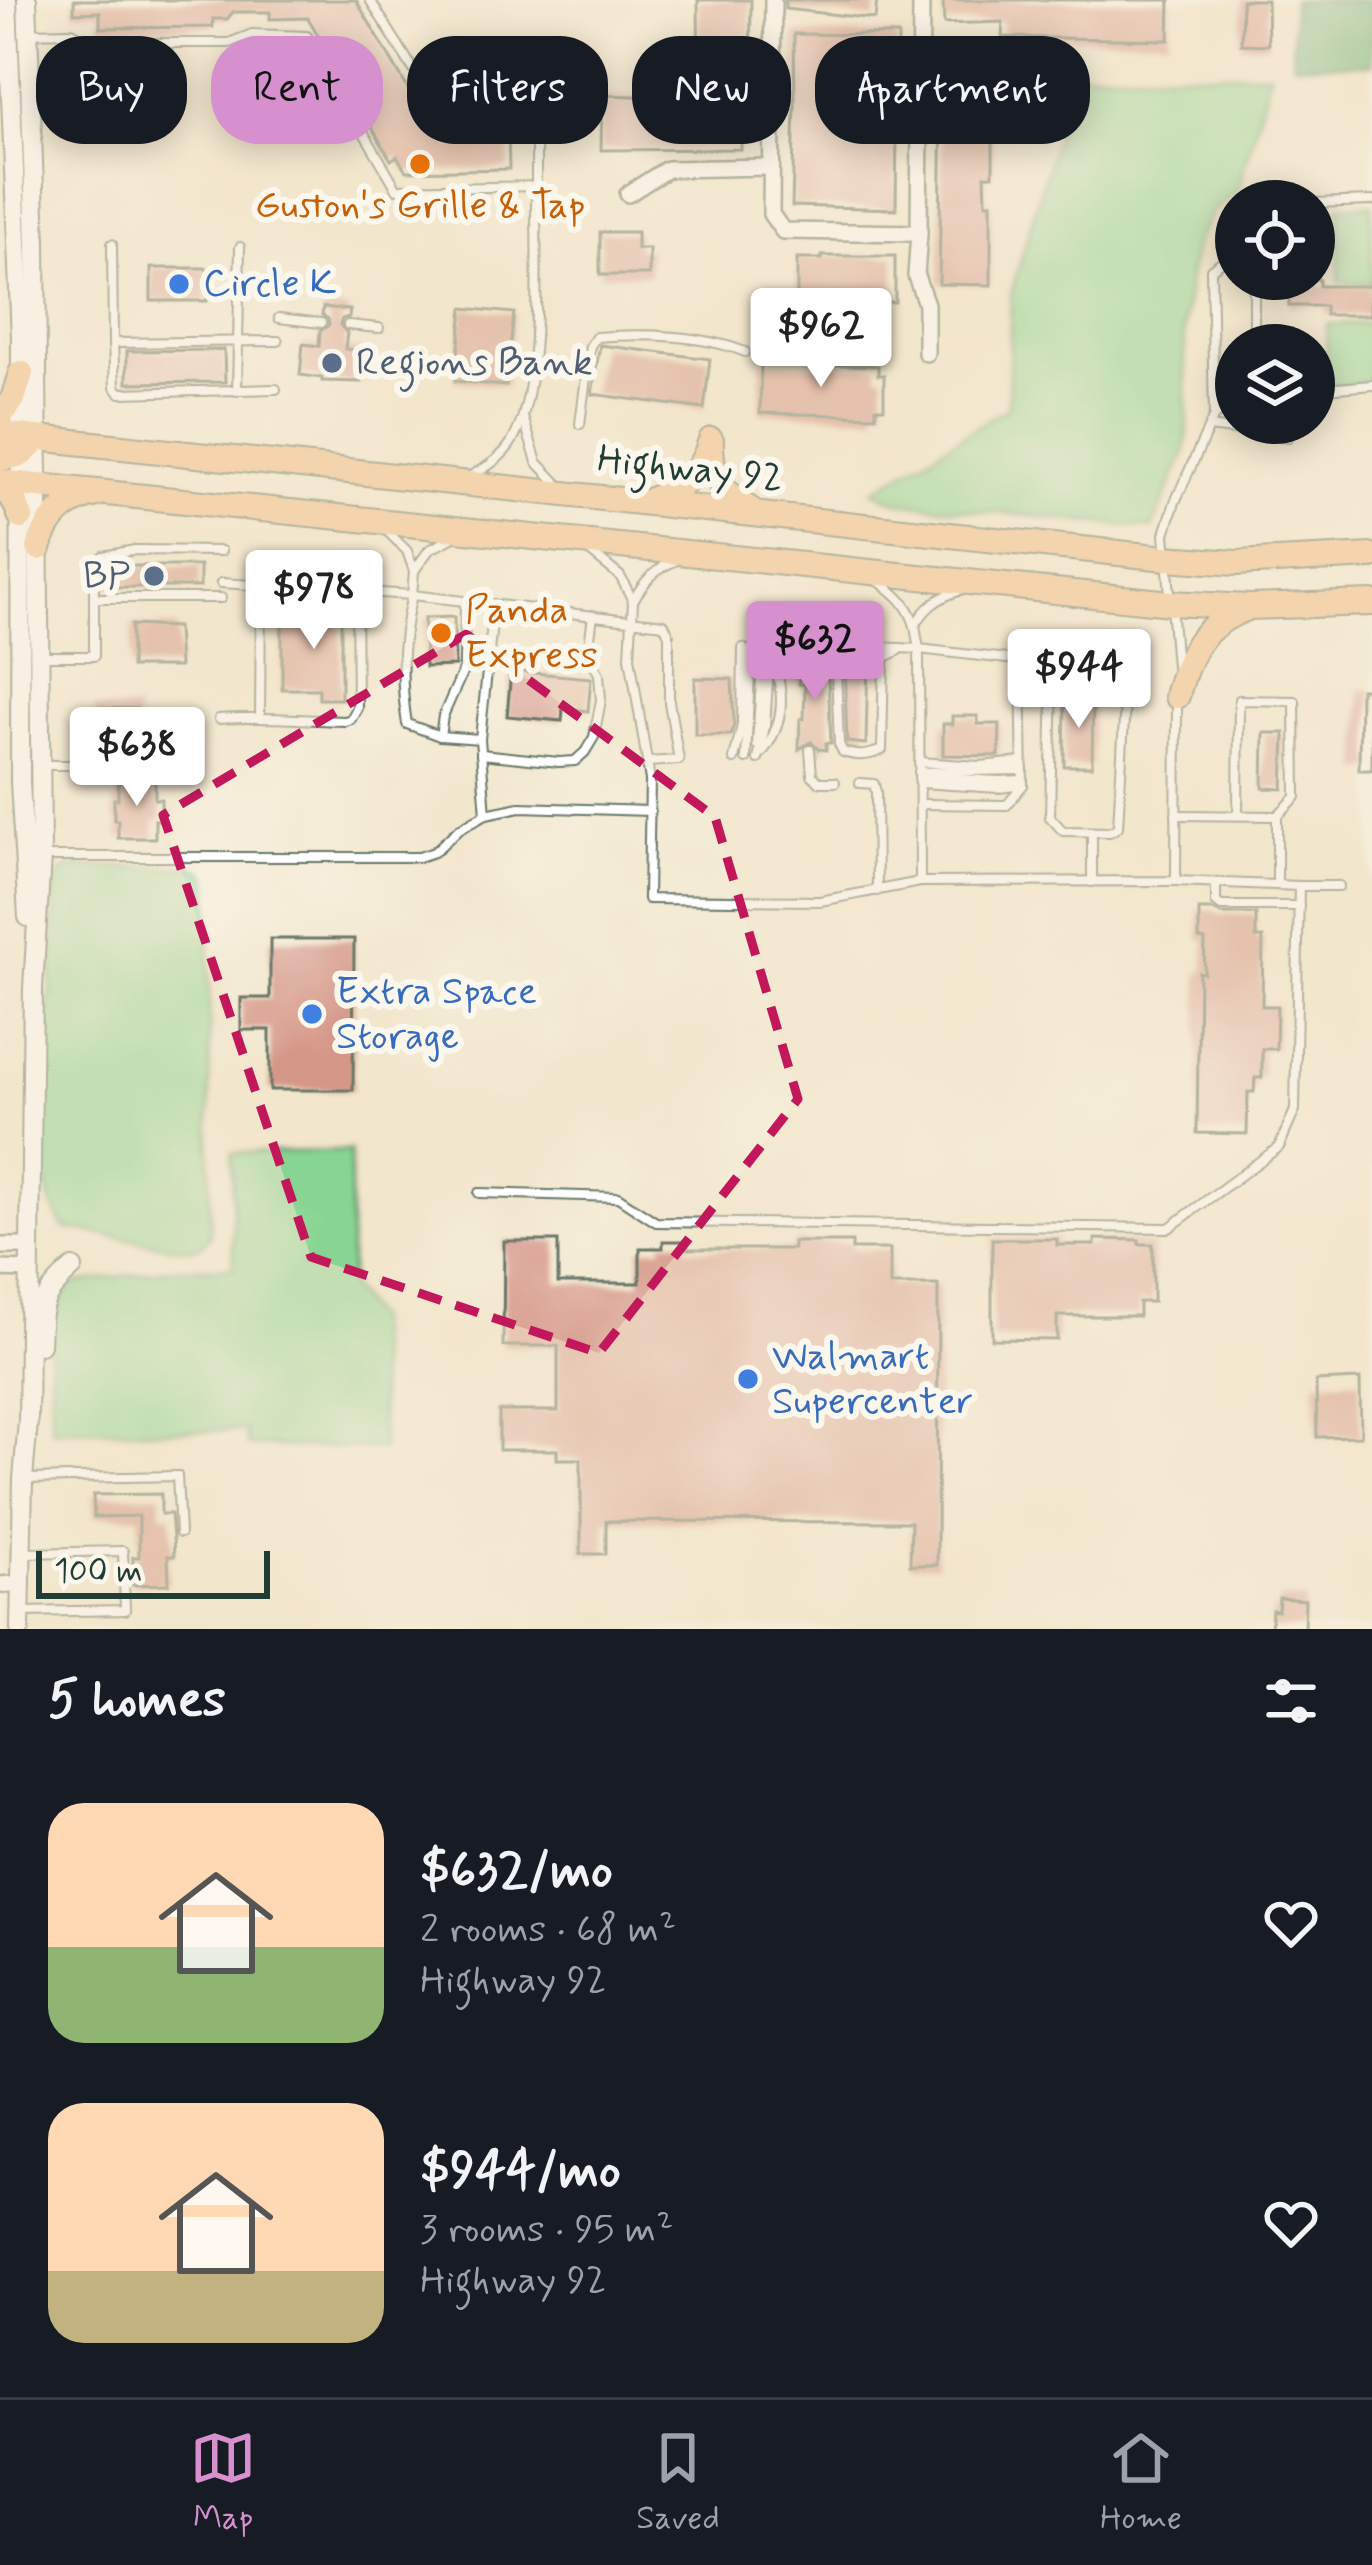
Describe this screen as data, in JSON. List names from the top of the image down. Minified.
{"streets":{"main road":["Highway 92"]},"places":["Guston's Grille & Tap","Circle K","Regions Bank","BP","Panda Express","Extra Space Storage","Walmart Supercenter"],"scale_bar":"100 m","page":{"chip":["Buy","Rent","Filters","New","Apartment"],"price":["$962","$978","$632","$944","$638"],"scale":"100 m","heading":"5 homes","list":[{"name":"$632/mo","note":"2 rooms · 68 m² · Highway 92"},{"name":"$944/mo","note":"3 rooms · 95 m² · Highway 92"}],"tabs":["Map","Saved","Home"]}}
